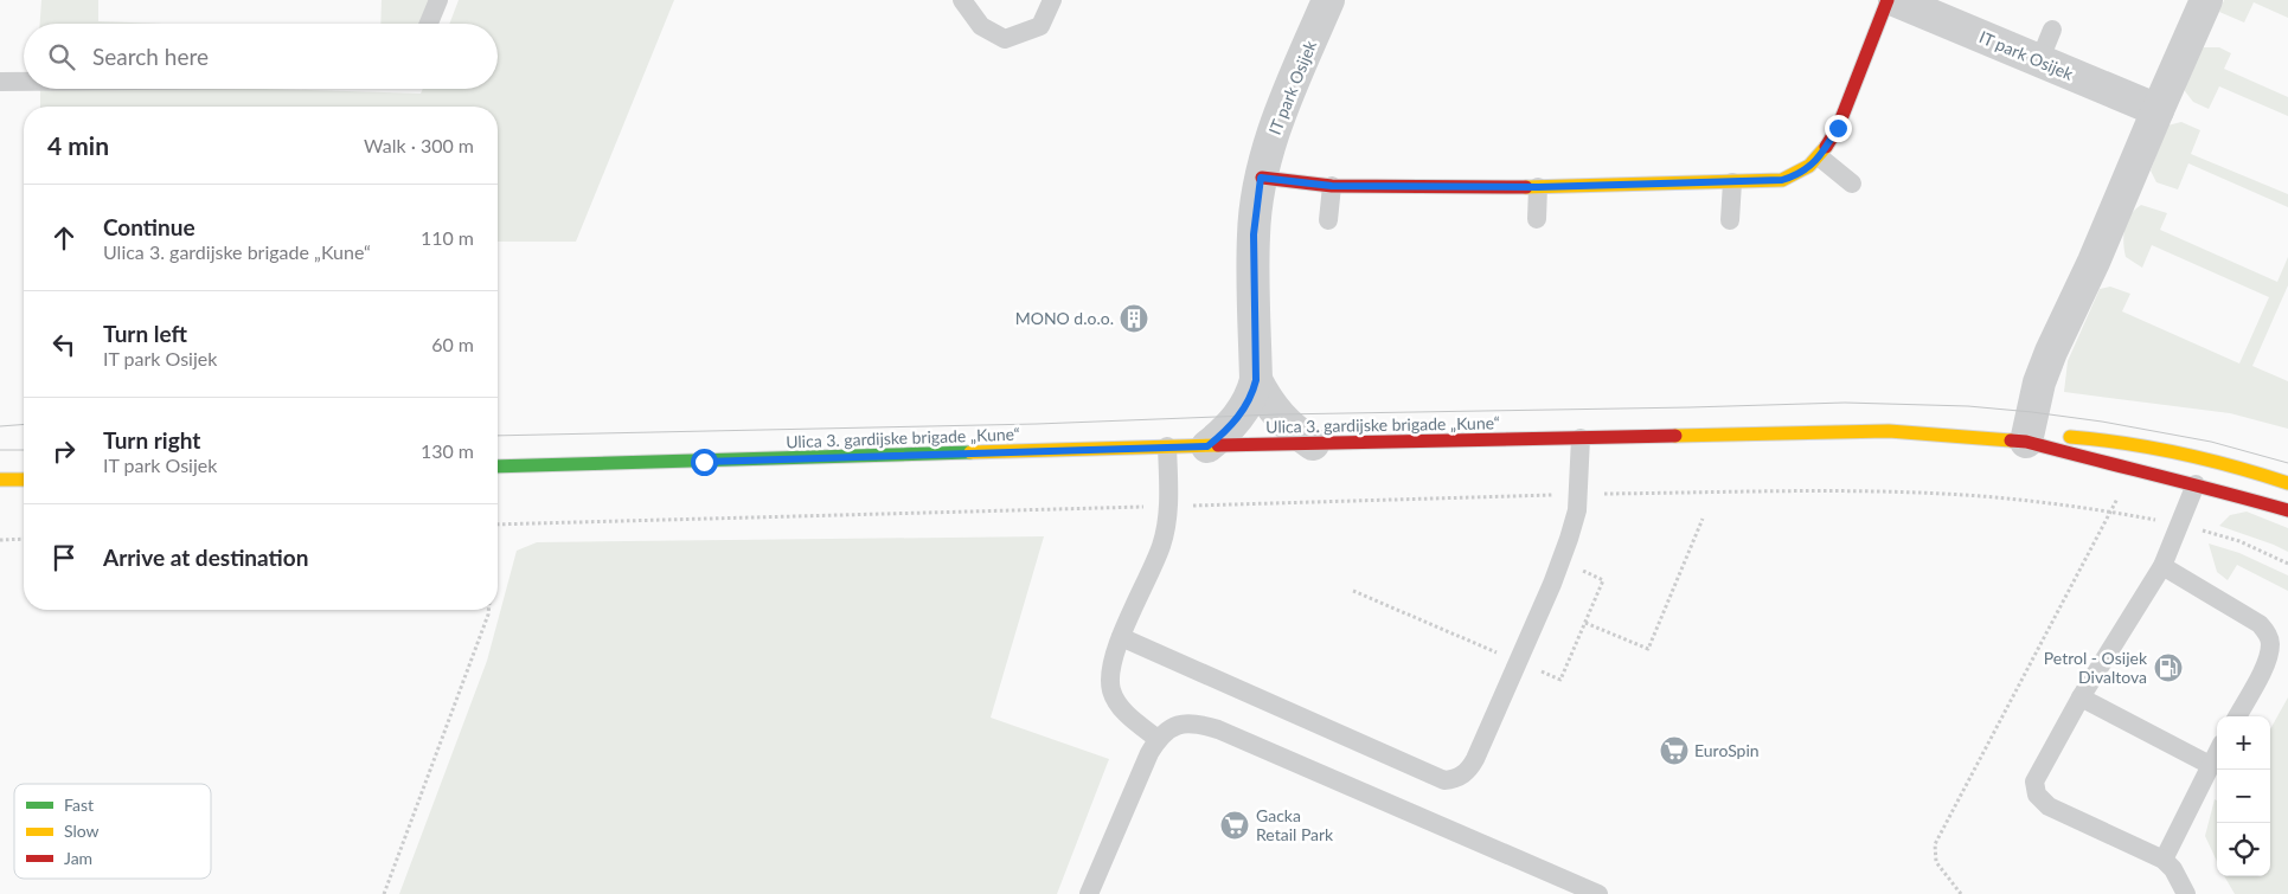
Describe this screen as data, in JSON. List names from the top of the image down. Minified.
{"streets":{"street":["IT park Osijek","Ulica 3. gardijske brigade „Kune“"]},"crossings":[["IT park Osijek","Ulica 3. gardijske brigade „Kune“"]],"places":{"building":["MONO d.o.o."],"fuel station":["Petrol - Osijek Divaltova"],"supermarket":["EuroSpin","Gacka Retail Park"]},"legend":["Fast","Slow","Jam"],"page":{"search":"Search here","heading":["4 min","Walk · 300 m"],"list":[["Continue","Ulica 3. gardijske brigade „Kune“","110 m"],["Turn left","IT park Osijek","60 m"],["Turn right","IT park Osijek","130 m"],"Arrive at destination"],"map_buttons":["+","−"]}}
